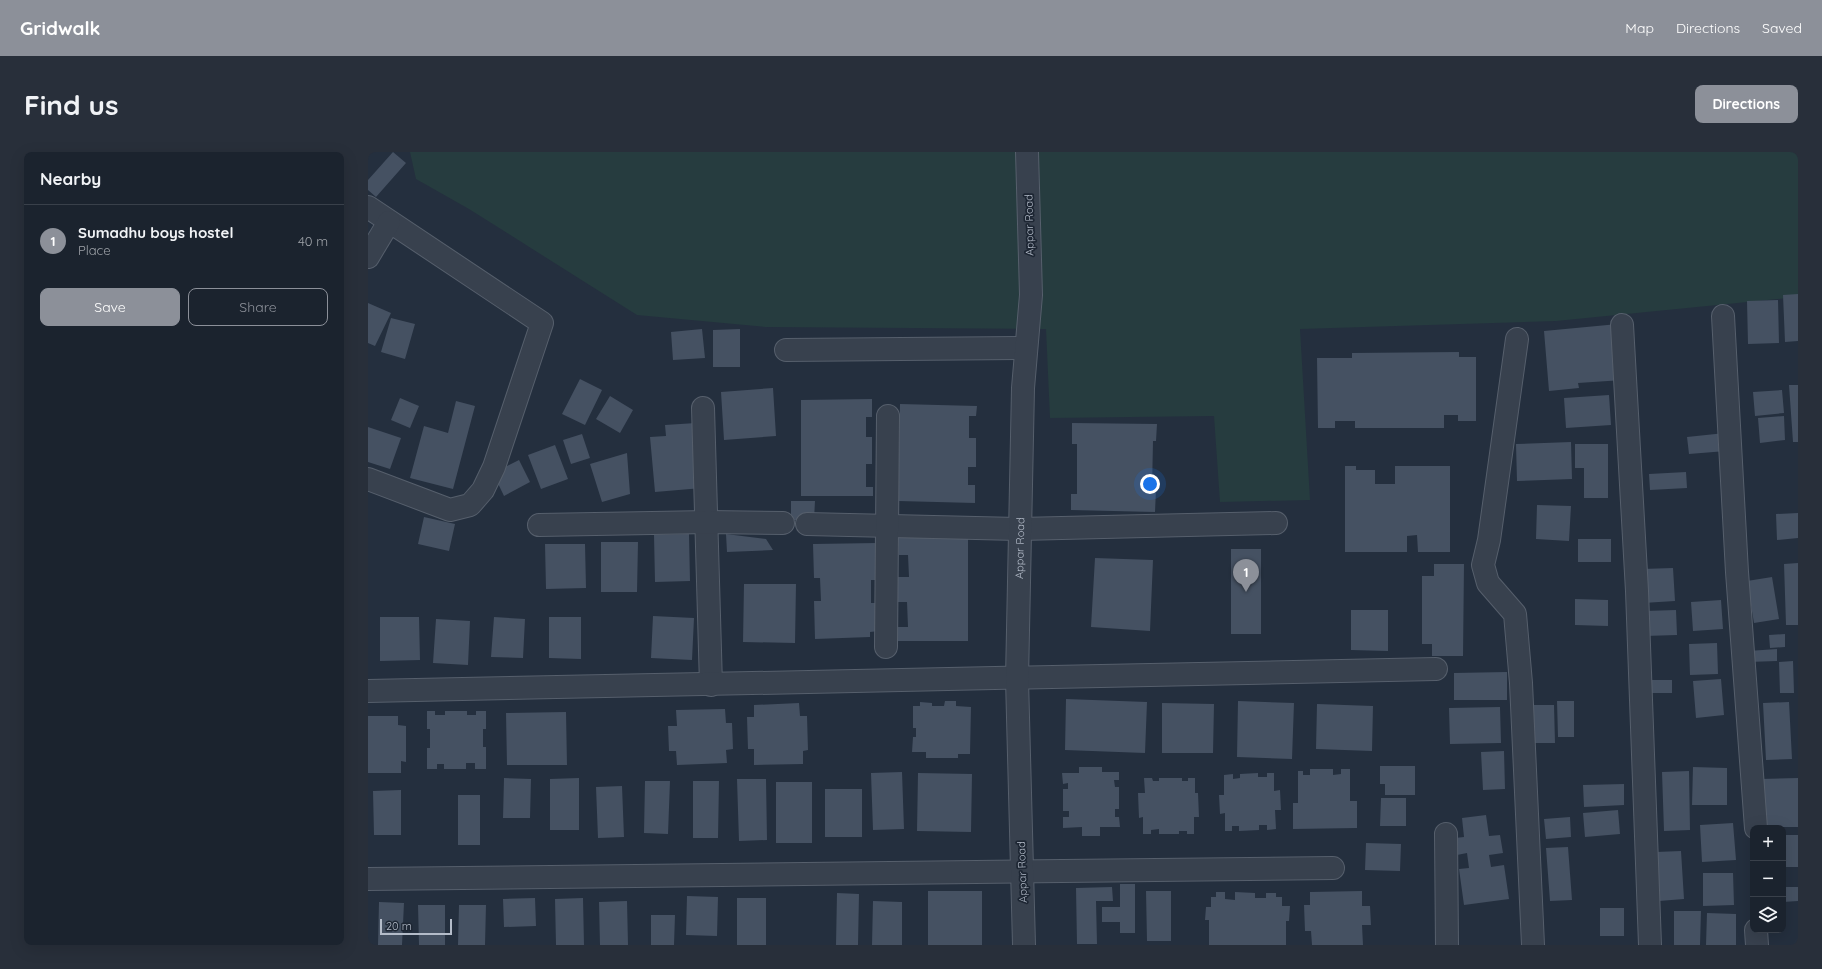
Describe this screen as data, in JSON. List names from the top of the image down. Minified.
{"streets":{"street":["Appar Road"]},"scale_bar":"20 m","page":{"header":"Gridwalk","nav":["Map","Directions","Saved"],"buttons":["Directions",["Save","Share"]],"title":"Find us","heading":"Nearby","list":[{"mark":"1","name":"Sumadhu boys hostel","note":"Place","value":"40 m"}],"pins":"1","map_buttons":["+","−"],"scale":"20 m"}}
